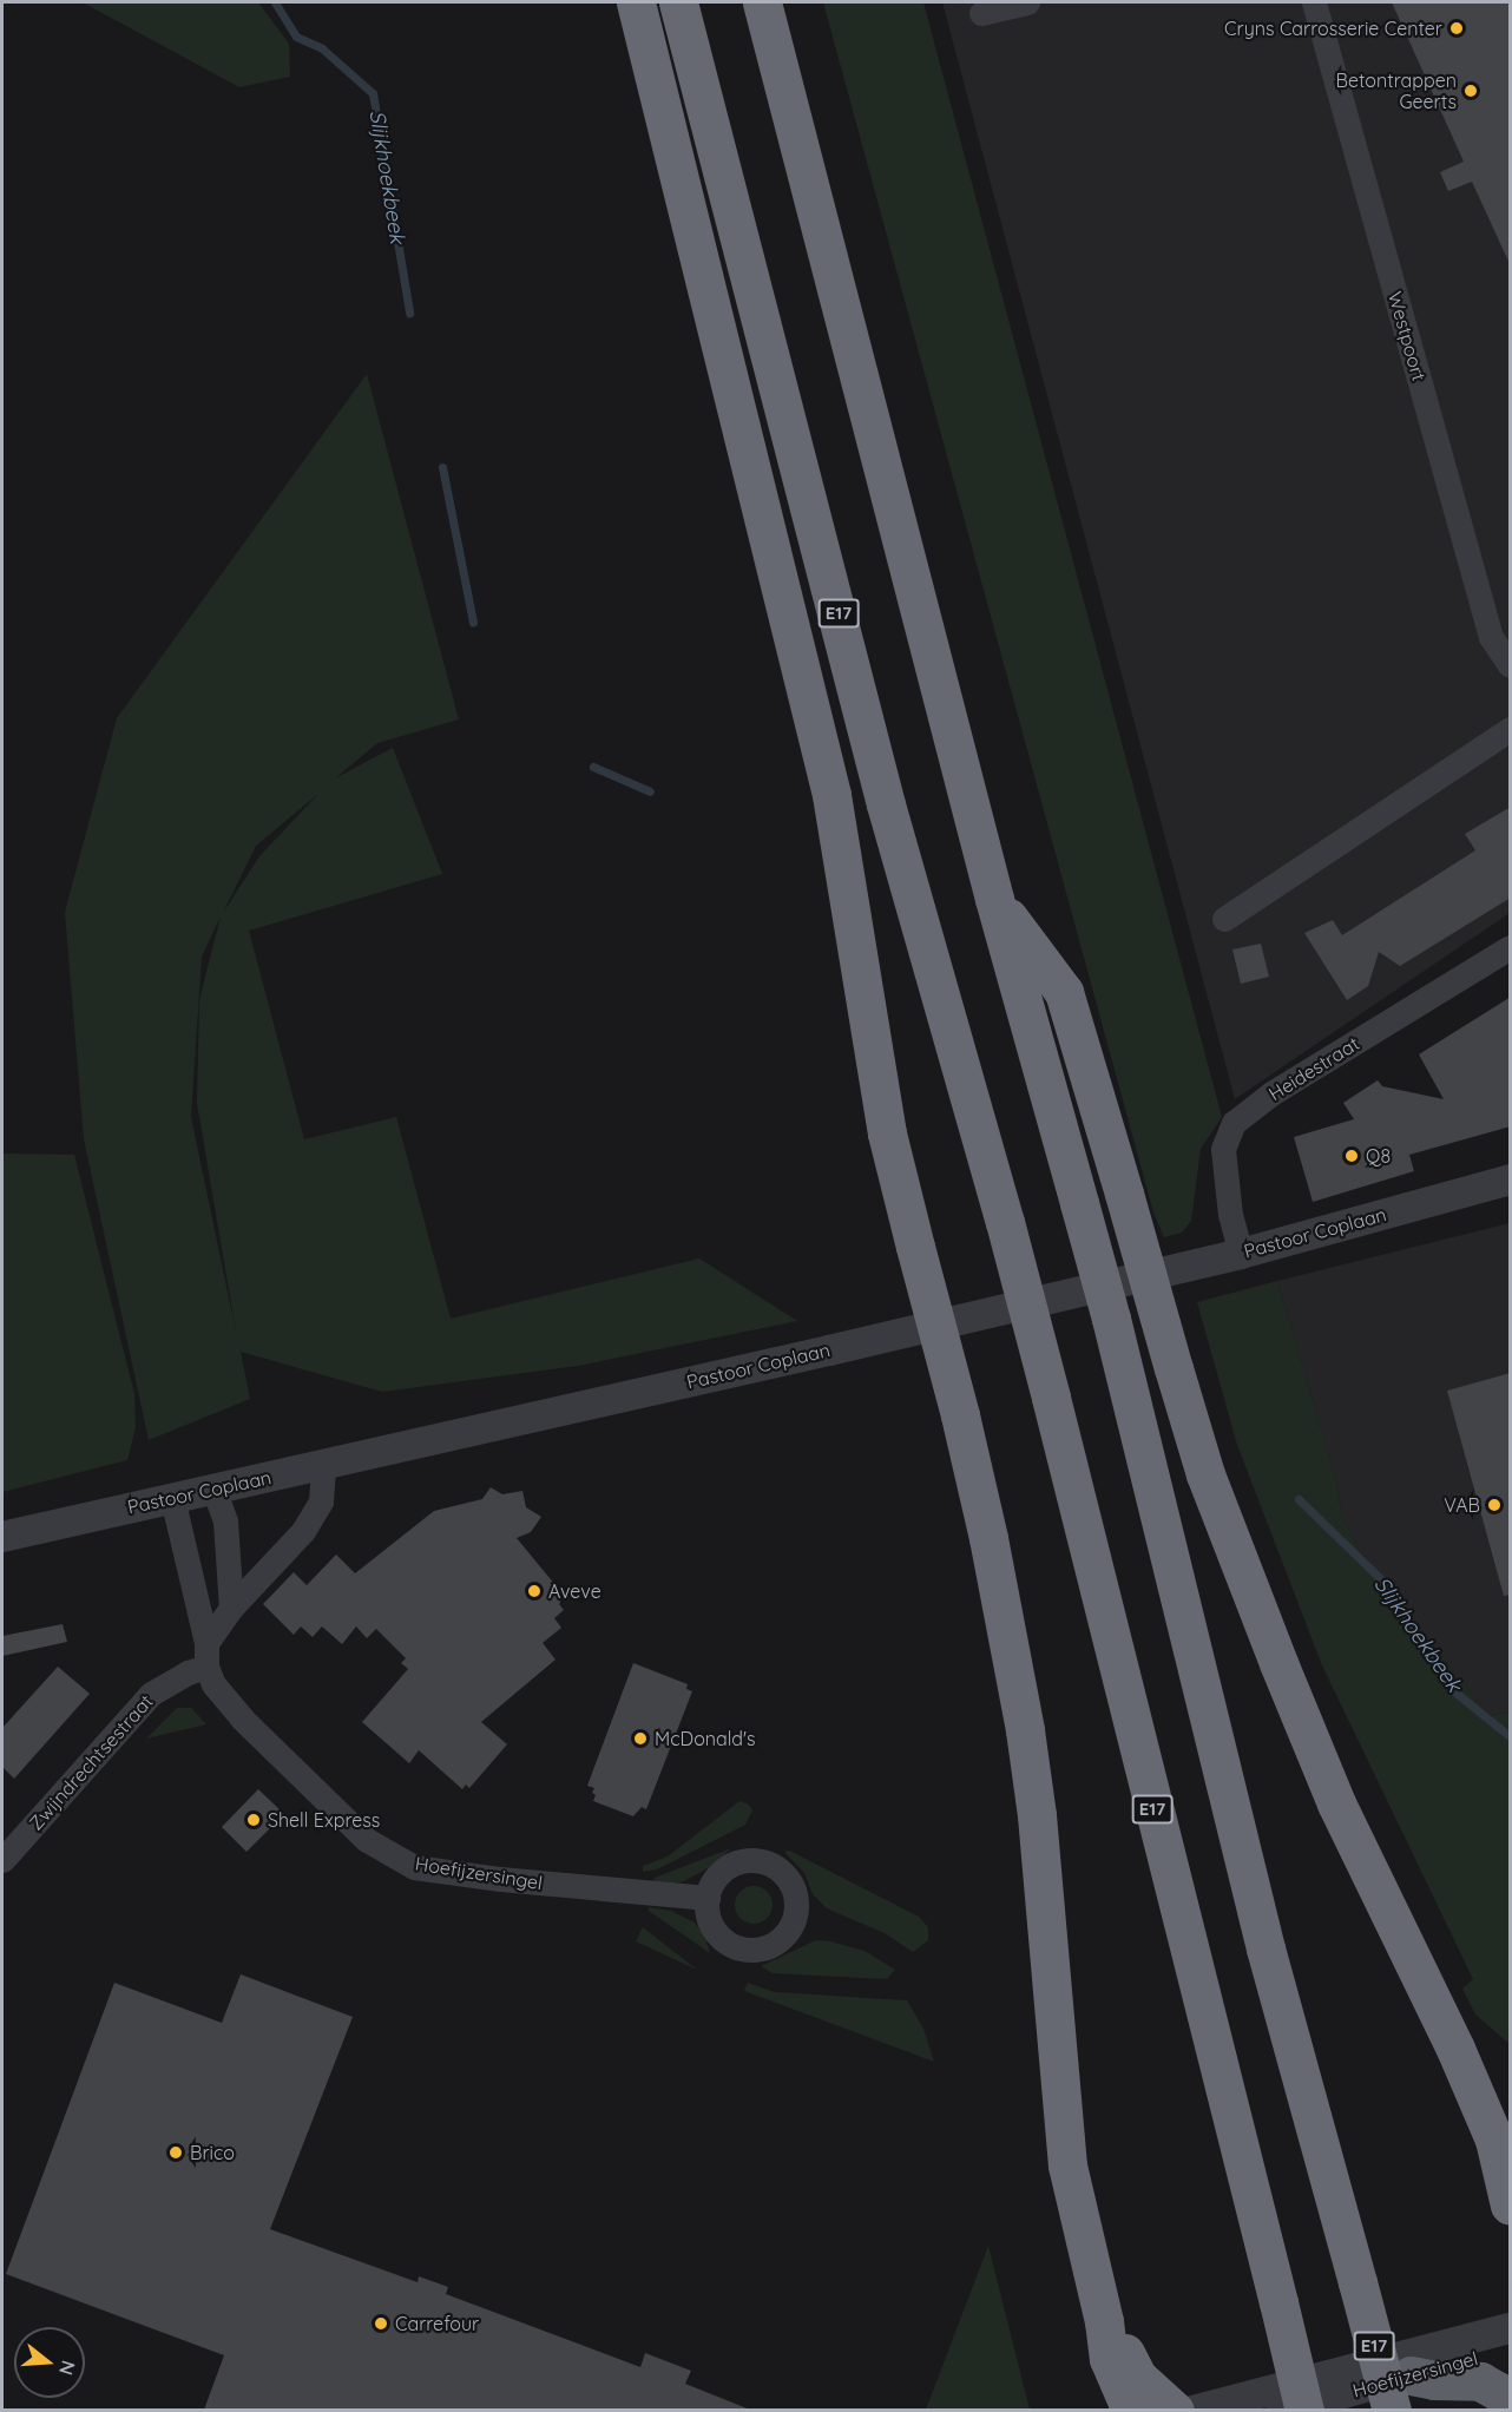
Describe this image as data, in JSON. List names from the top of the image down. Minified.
{"streets":{"highway":["E17"],"street":["Westpoort","Heidestraat","Pastoor Coplaan","Zwijndrechtsestraat","Hoefijzersingel"]},"crossings":[["Heidestraat","Pastoor Coplaan"],["Zwijndrechtsestraat","Hoefijzersingel"]],"water":["Slijkhoekbeek"],"places":["Cryns Carrosserie Center","Betontrappen Geerts","Q8","VAB","Aveve","McDonald's","Shell Express","Brico","Carrefour"],"north":"right"}
